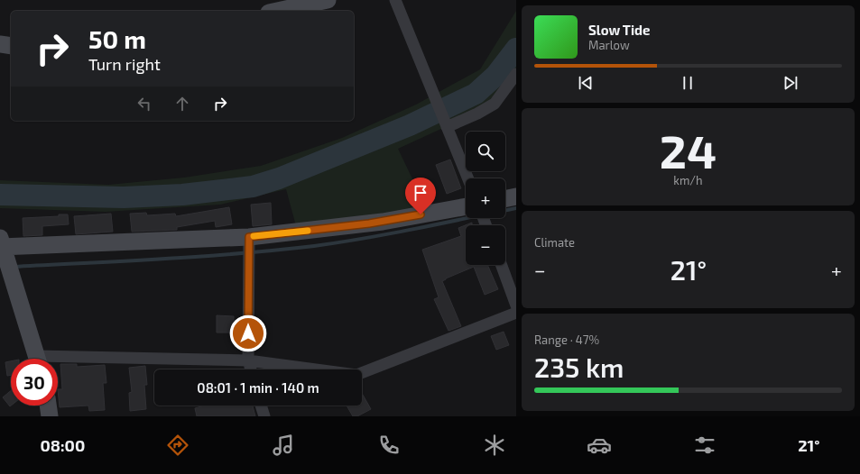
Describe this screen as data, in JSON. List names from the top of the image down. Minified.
{"page":{"turn":["50 m","Turn right"],"song":["Slow Tide","Marlow"],"tile":[["24","km/h"],"Climate",["Range · 47%","235 km"]],"map_buttons":["+","−"],"heat":["−","21°","+"],"limit":"30","trip":"08:01 · 1 min · 140 m","tabs":["08:00","21°"]}}
